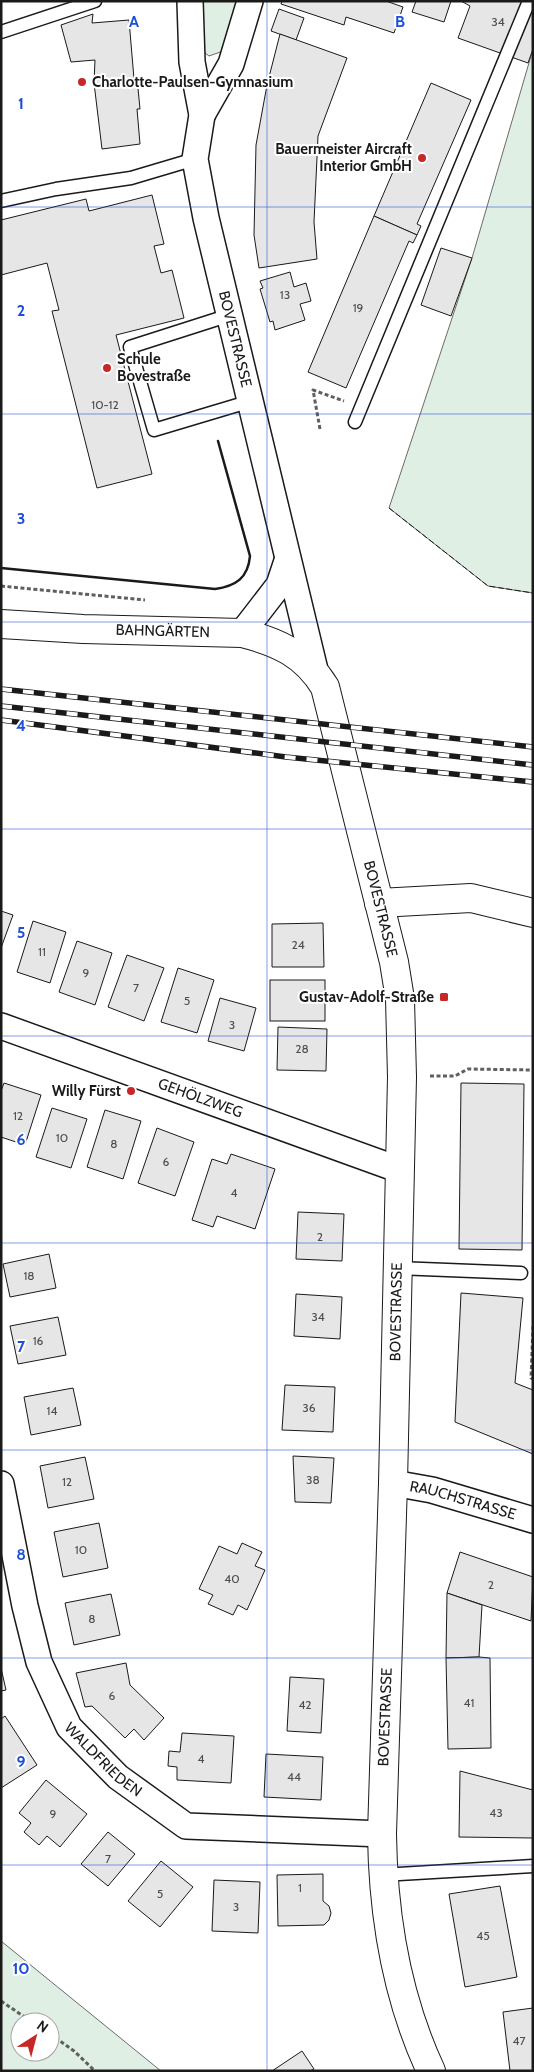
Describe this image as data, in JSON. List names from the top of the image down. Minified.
{"streets":{"main road":["BOVESTRASSE","BAHNGÄRTEN"],"street":["GEHÖLZWEG","RAUCHSTRASSE","WALDFRIEDEN"]},"crossings":[["BOVESTRASSE","BAHNGÄRTEN"],["BOVESTRASSE","GEHÖLZWEG"],["BOVESTRASSE","RAUCHSTRASSE"],["BOVESTRASSE","WALDFRIEDEN"]],"places":{"other":["Charlotte-Paulsen-Gymnasium","Bauermeister Aircraft Interior GmbH","Schule Bovestraße","Willy Fürst"],"transit":["Gustav-Adolf-Straße"]},"house_numbers":["34","13","19","10-12","24","11","9","7","5","3","28","12","10","8","6","4","2","18","34","16","36","14","38","12","10","40","2","8","6","41","42","4","44","43","9","7","1","5","3","45","47"],"north":"top right","grid":{"columns":["A","B"],"rows":["1","2","3","4","5","6","7","8","9","10"]}}
